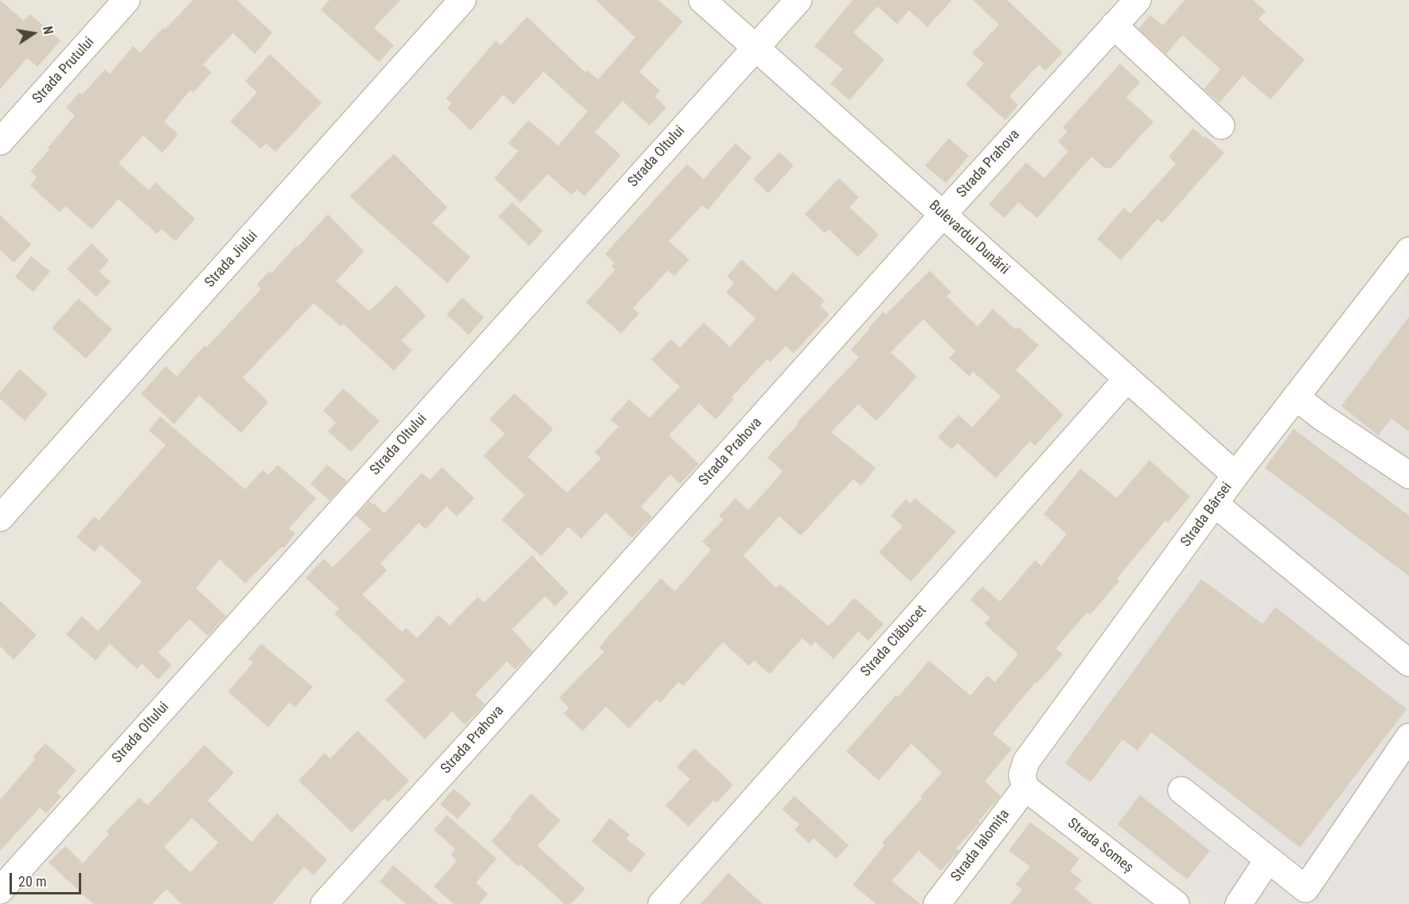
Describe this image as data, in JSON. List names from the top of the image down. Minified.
{"streets":{"street":["Strada Prutului","Strada Oltului","Strada Prahova","Bulevardul Dunării","Strada Jiului","Strada Bârsei","Strada Clăbucet","Strada Ialomița","Strada Someș"]},"crossings":[["Strada Oltului","Bulevardul Dunării"],["Strada Prahova","Bulevardul Dunării"],["Bulevardul Dunării","Strada Bârsei"],["Bulevardul Dunării","Strada Clăbucet"],["Strada Bârsei","Strada Ialomița"],["Strada Bârsei","Strada Someș"],["Strada Ialomița","Strada Someș"]],"scale_bar":"20 m","north":"right"}
